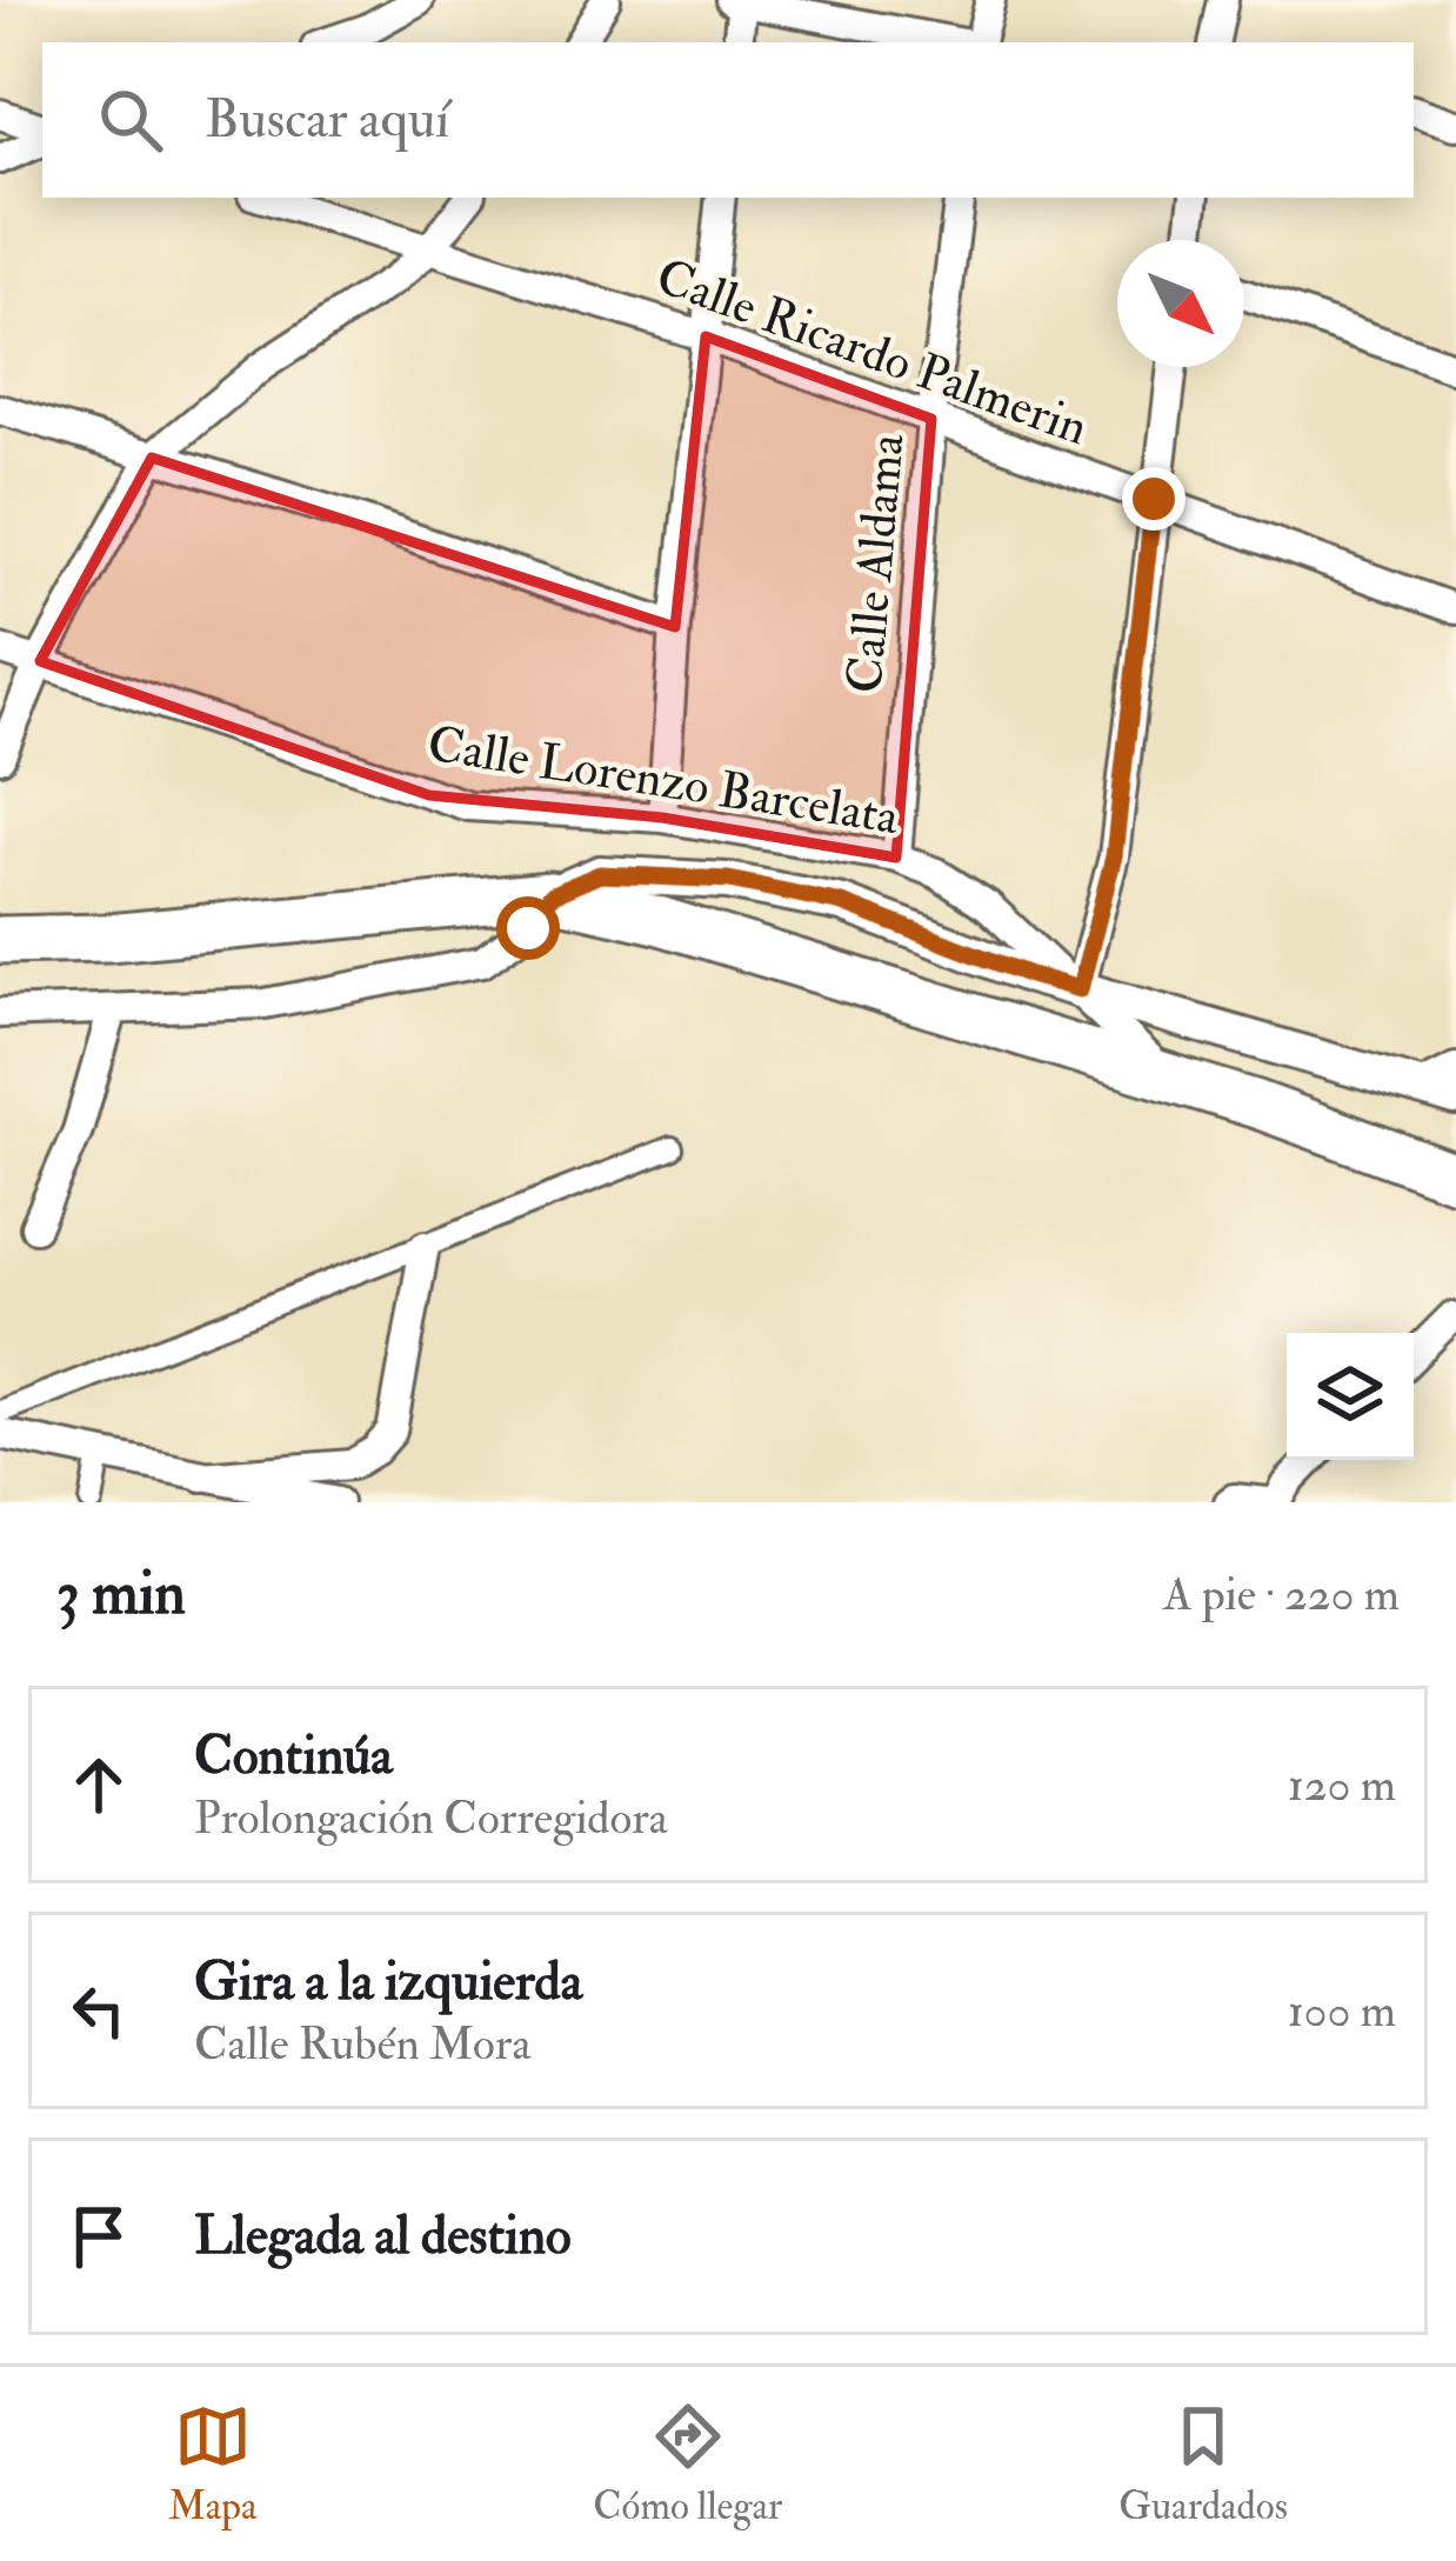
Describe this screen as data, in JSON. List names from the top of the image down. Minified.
{"streets":{"street":["Calle Ricardo Palmerin","Calle Aldama","Calle Lorenzo Barcelata"]},"crossings":[["Calle Ricardo Palmerin","Calle Aldama"],["Calle Aldama","Calle Lorenzo Barcelata"]],"north":"bottom right","page":{"search":"Buscar aquí","heading":["3 min","A pie · 220 m"],"list":[["Continúa","Prolongación Corregidora","120 m"],["Gira a la izquierda","Calle Rubén Mora","100 m"],"Llegada al destino"],"nav":["Mapa","Cómo llegar","Guardados"]}}
